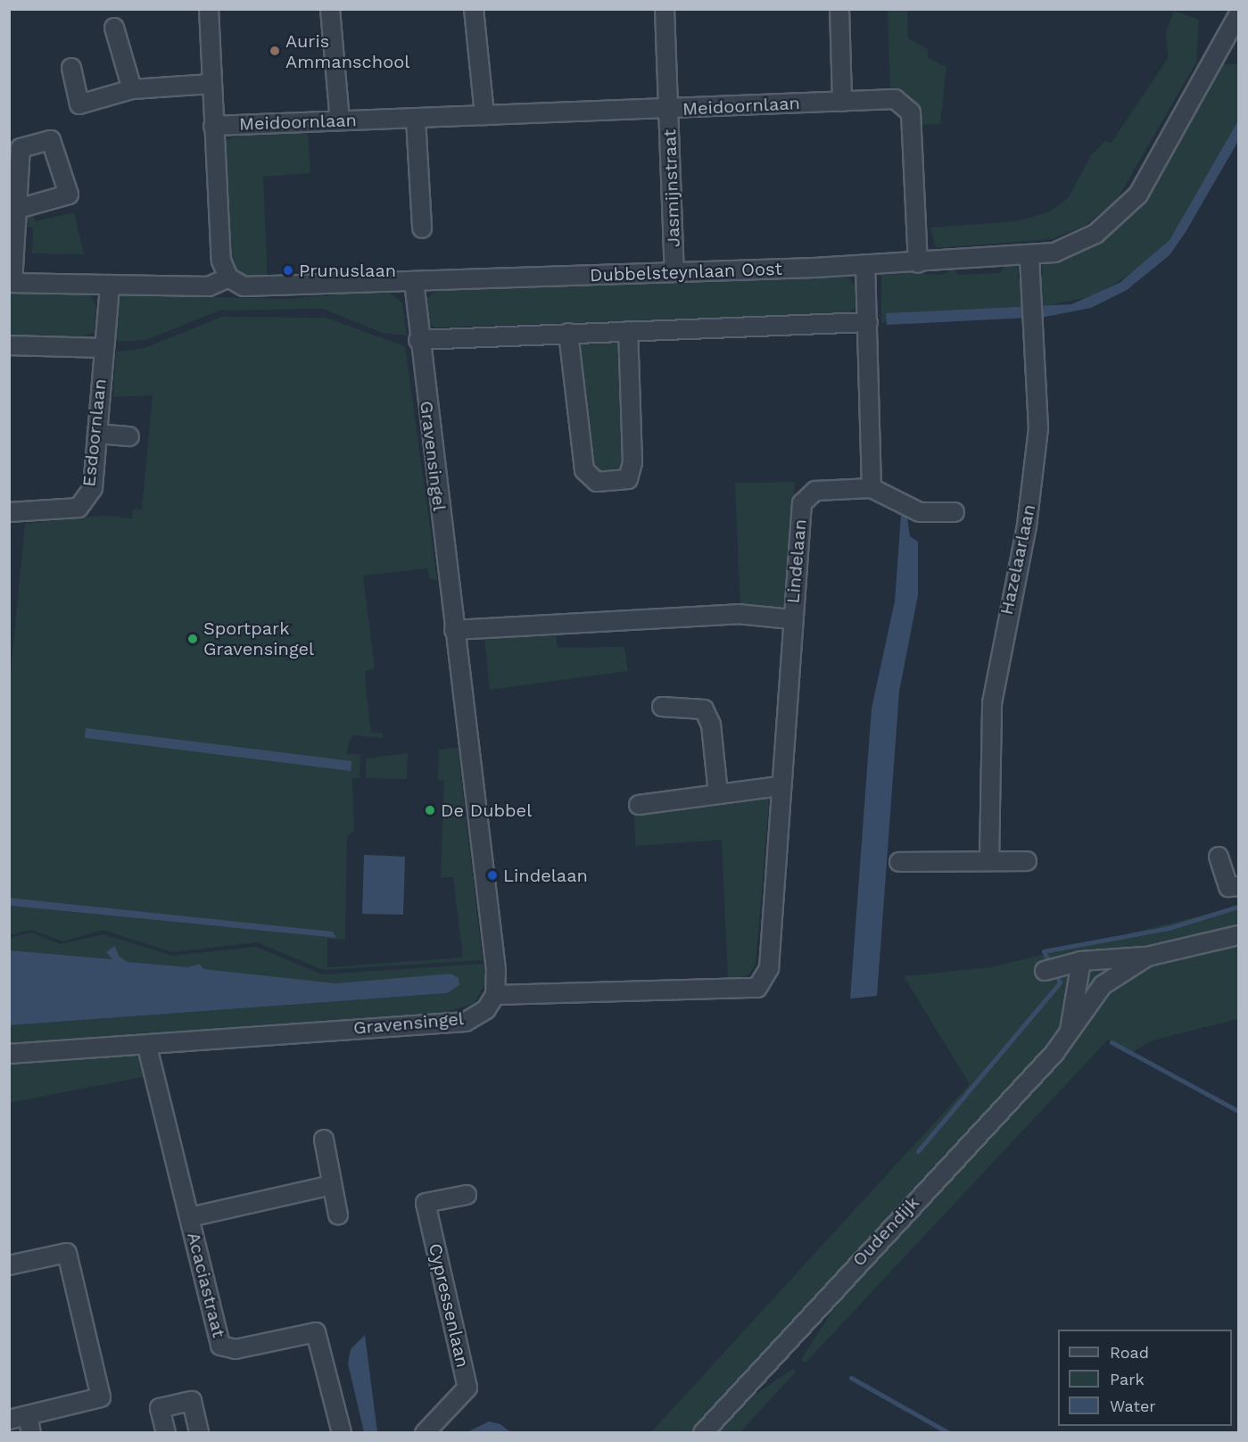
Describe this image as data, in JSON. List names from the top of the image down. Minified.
{"streets":{"street":["Meidoornlaan","Jasmijnstraat","Dubbelsteynlaan Oost","Esdoornlaan","Gravensingel","Hazelaarlaan","Lindelaan","Oudendijk","Acaciastraat","Cypressenlaan"]},"crossings":[["Meidoornlaan","Jasmijnstraat"],["Meidoornlaan","Dubbelsteynlaan Oost"],["Jasmijnstraat","Dubbelsteynlaan Oost"],["Dubbelsteynlaan Oost","Gravensingel"],["Dubbelsteynlaan Oost","Hazelaarlaan"],["Gravensingel","Lindelaan"],["Gravensingel","Acaciastraat"]],"places":["Auris Ammanschool","Prunuslaan","Sportpark Gravensingel","De Dubbel","Lindelaan"],"legend":["Road","Park","Water"]}
